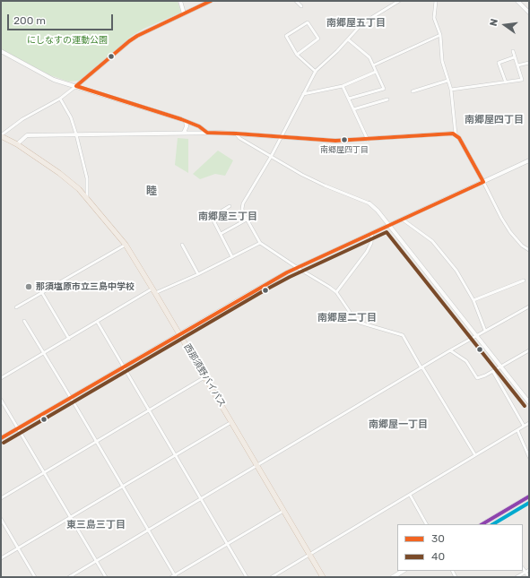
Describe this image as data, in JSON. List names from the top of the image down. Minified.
{"streets":{"highway":["西那須野バイパス"]},"districts":["南郷屋五丁目","南郷屋四丁目","睦","南郷屋三丁目","南郷屋二丁目","南郷屋一丁目","東三島三丁目"],"parks":["にしなすの運動公園"],"places":["南郷屋四丁目","那須塩原市立三島中学校"],"lines":["transit line 30","transit line 40"],"legend":["30","40"],"scale_bar":"200 m","north":"left"}
